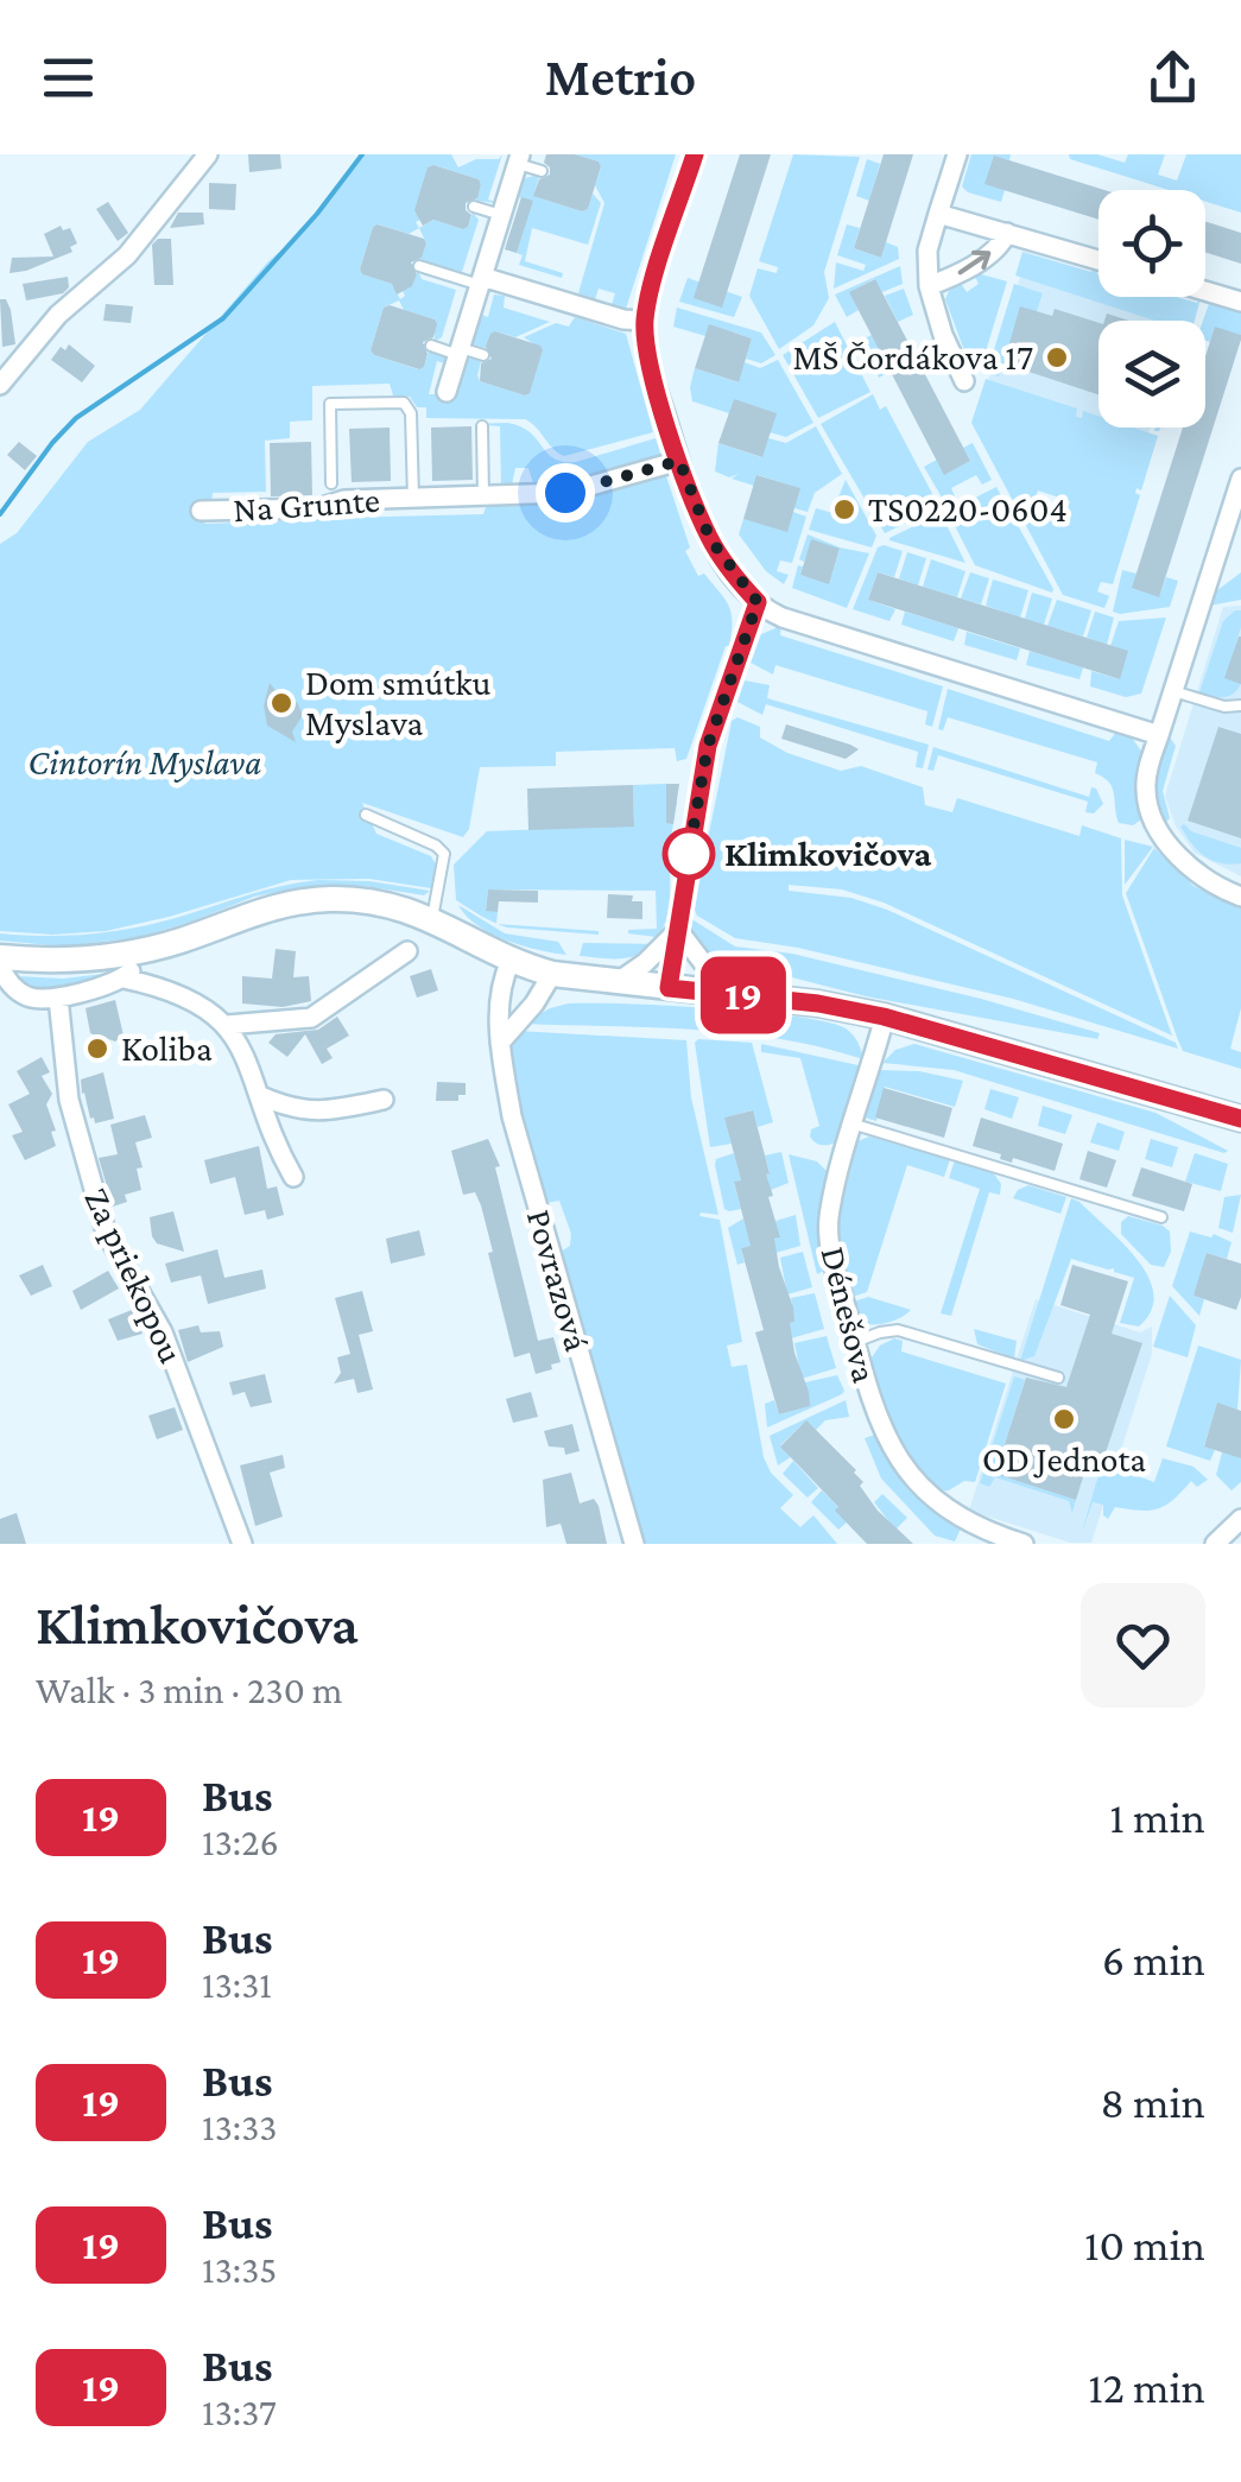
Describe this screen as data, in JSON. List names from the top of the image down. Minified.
{"streets":{"street":["Na Grunte","Za priekopou","Povrazová","Dénešova"]},"parks":["Cintorín Myslava"],"places":["MŠ Čordákova 17","TS0220-0604","Dom smútku Myslava","Klimkovičova","Koliba","OD Jednota"],"lines":["bus line 19"],"page":{"header":"Metrio","on_map":"19","heading":["Klimkovičova","Walk · 3 min · 230 m"],"list":[{"mark":"19","name":"Bus","note":"13:26","value":"1 min"},{"mark":"19","name":"Bus","note":"13:31","value":"6 min"},{"mark":"19","name":"Bus","note":"13:33","value":"8 min"},{"mark":"19","name":"Bus","note":"13:35","value":"10 min"},{"mark":"19","name":"Bus","note":"13:37","value":"12 min"}]}}
